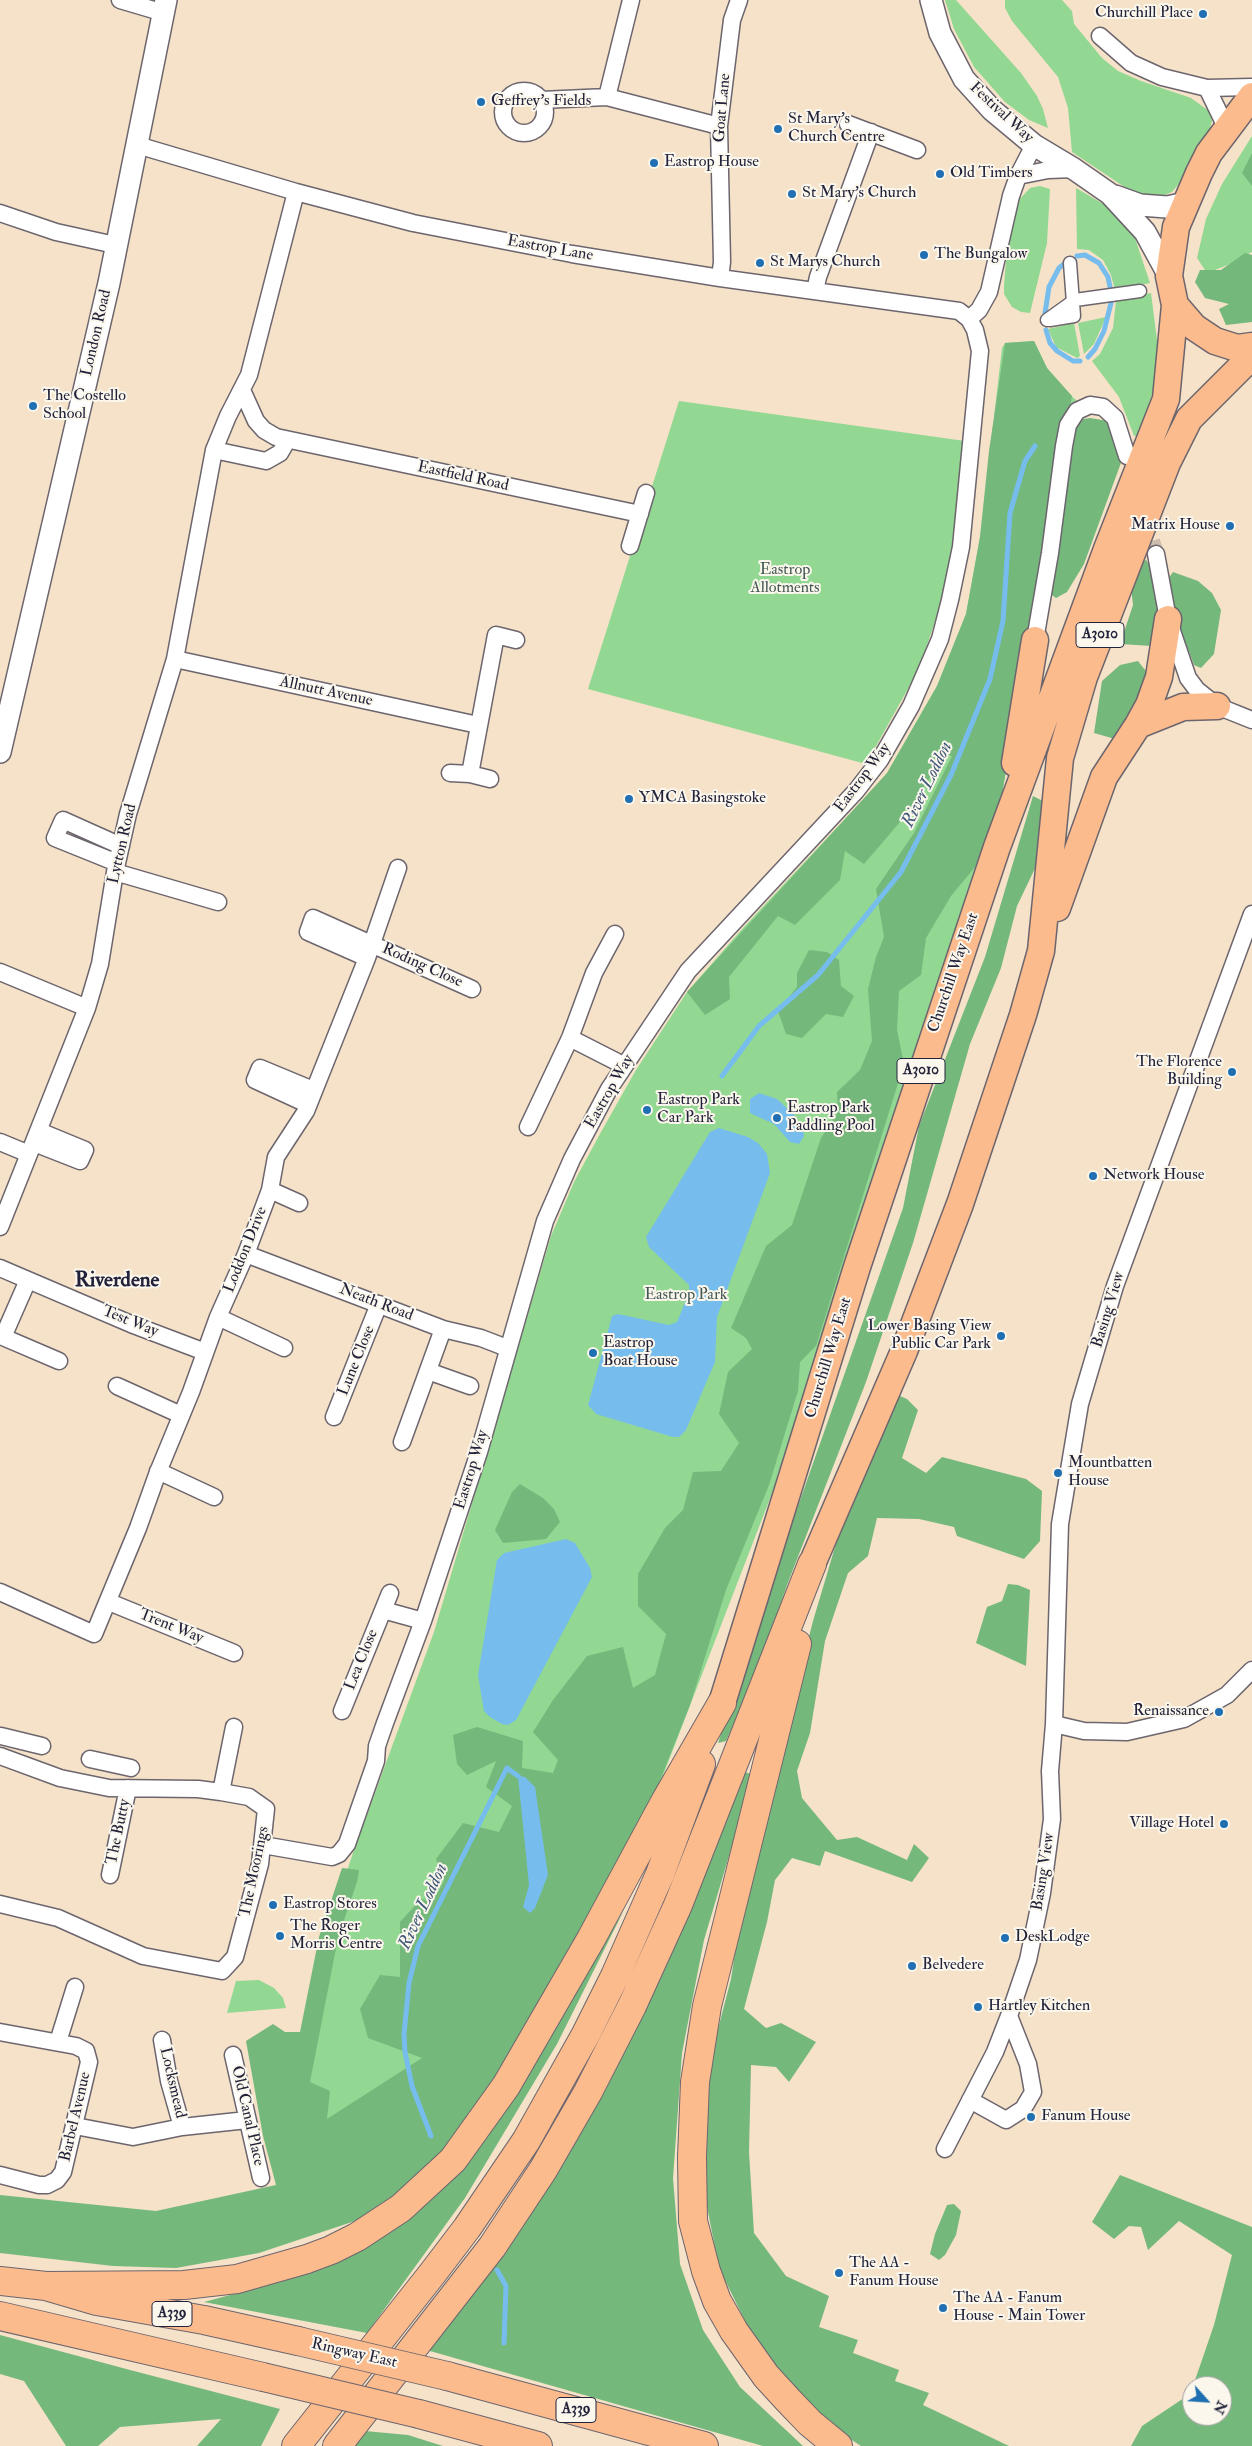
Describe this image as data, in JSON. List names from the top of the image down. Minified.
{"streets":{"highway":["A339","Ringway East"],"main road":["A3010","Churchill Way East"],"street":["Goat Lane","Festival Way","Eastrop Lane","London Road","Eastfield Road","Allnutt Avenue","Eastrop Way","Lytton Road","Roding Close","Loddon Drive","Neath Road","Basing View","Test Way","Lune Close","Trent Way","Lea Close","The Butty","The Moorings","Locksmead","Old Canal Place","Barbel Avenue"]},"crossings":[["Goat Lane","Eastrop Lane"],["Festival Way","Churchill Way East"],["Eastrop Lane","London Road"],["Eastrop Lane","Eastrop Way"],["Allnutt Avenue","Lytton Road"],["Eastrop Way","Neath Road"],["Eastrop Way","Lea Close"],["Eastrop Way","The Moorings"],["Roding Close","Loddon Drive"],["Loddon Drive","Neath Road"],["Loddon Drive","Test Way"],["Loddon Drive","Trent Way"],["Neath Road","Lune Close"],["The Butty","The Moorings"]],"districts":["Riverdene"],"water":["River Loddon"],"parks":["Eastrop Allotments","Eastrop Park"],"places":["Churchill Place","Geffrey's Fields","St Mary's Church Centre","Eastrop House","Old Timbers","St Mary's Church","The Bungalow","St Marys Church","The Costello School","Matrix House","YMCA Basingstoke","The Florence Building","Eastrop Park Car Park","Eastrop Park Paddling Pool","Network House","Lower Basing View Public Car Park","Eastrop Boat House","Mountbatten House","Renaissance","Village Hotel","Eastrop Stores","The Roger Morris Centre","DeskLodge","Belvedere","Hartley Kitchen","Fanum House","The AA - Fanum House","The AA - Fanum House - Main Tower"],"north":"bottom right"}
